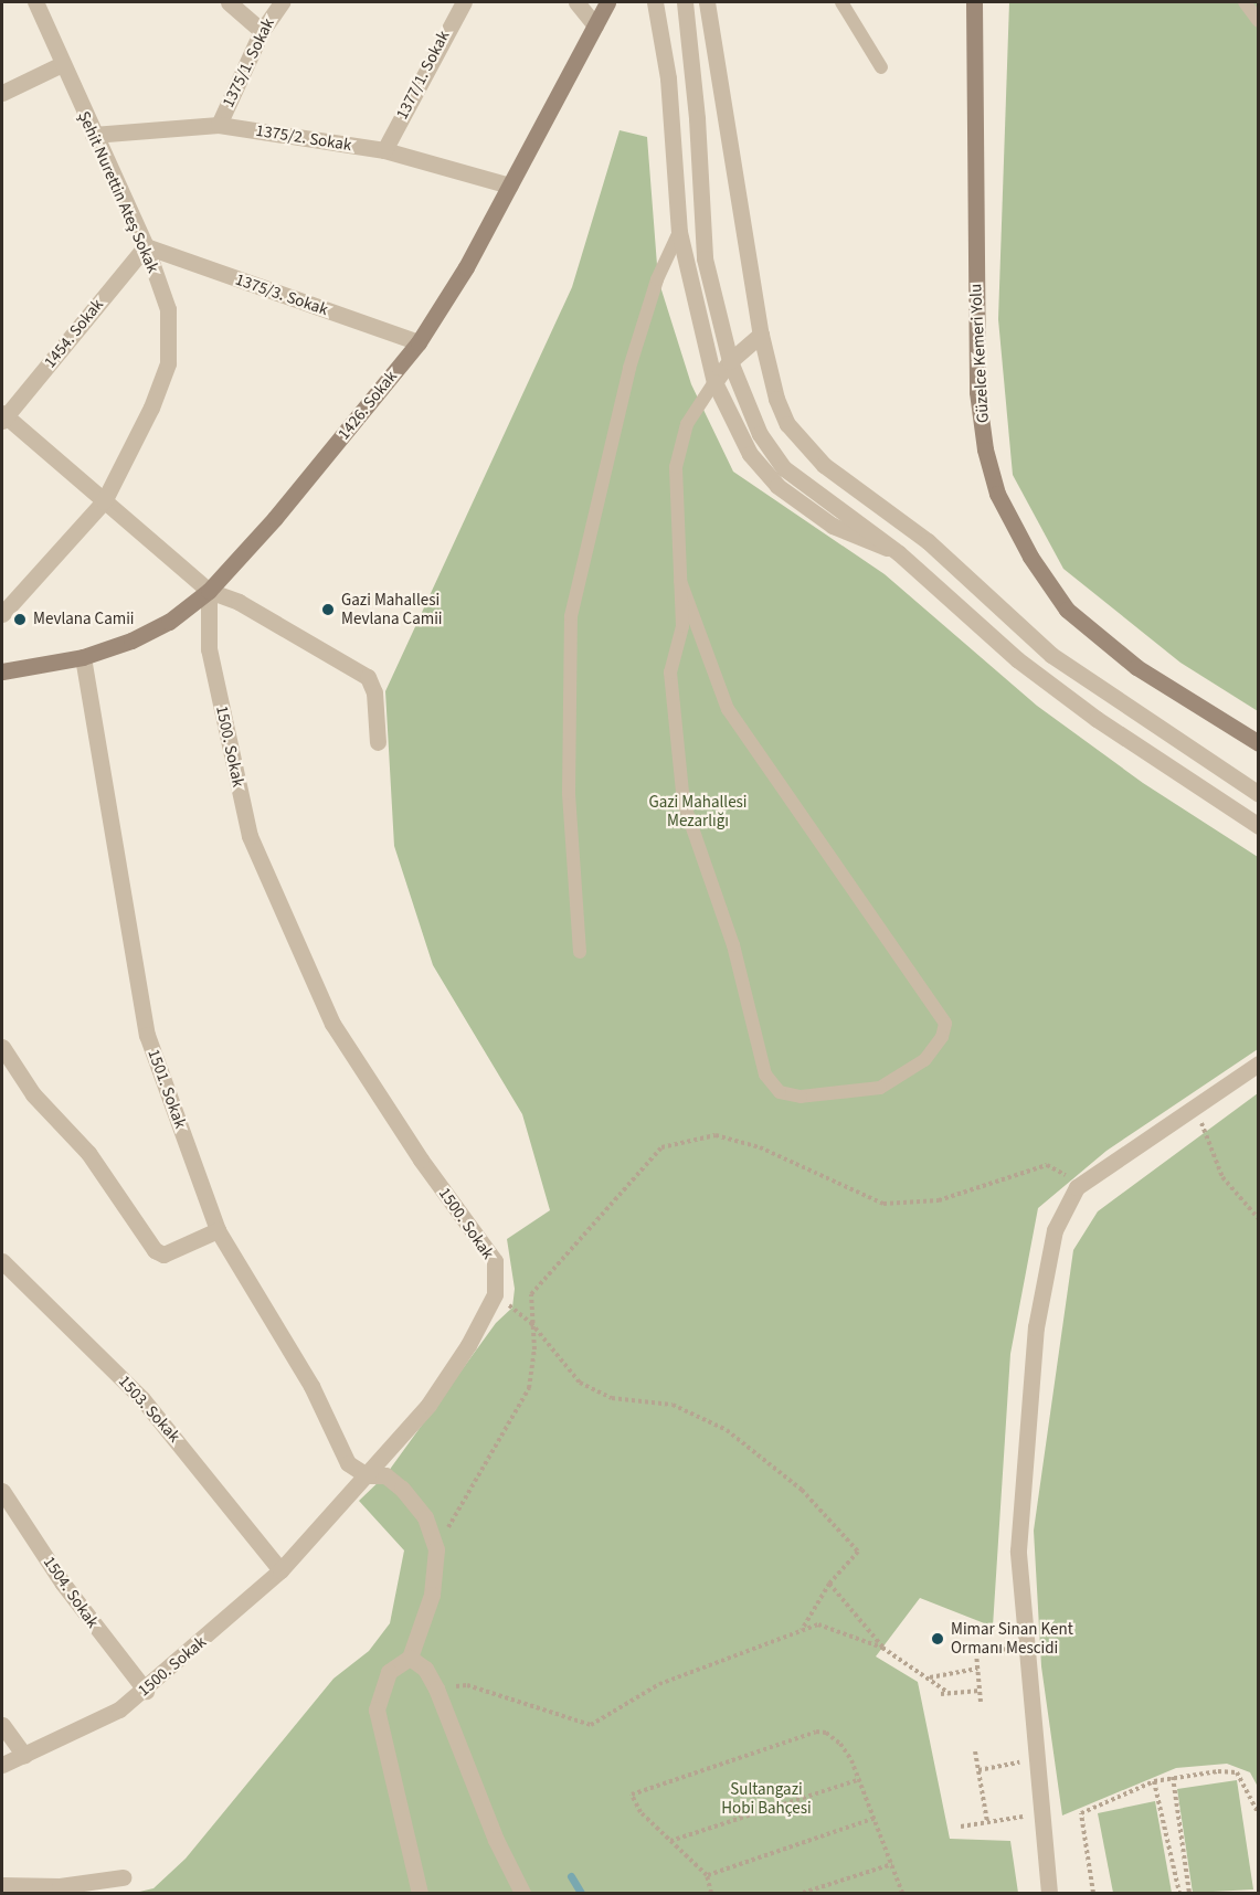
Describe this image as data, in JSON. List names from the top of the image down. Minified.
{"streets":{"main road":["Güzelce Kemeri Yolu","1426. Sokak"],"street":["1375/1. Sokak","1377/1. Sokak","1375/2. Sokak","Şehit Nurettin Ateş Sokak","1375/3. Sokak","1454. Sokak","1500. Sokak","1501. Sokak","1503. Sokak","1504. Sokak"]},"crossings":[["1375/1. Sokak","1375/2. Sokak"],["1377/1. Sokak","1375/2. Sokak"],["1375/2. Sokak","Şehit Nurettin Ateş Sokak"],["1375/2. Sokak","1426. Sokak"],["Şehit Nurettin Ateş Sokak","1375/3. Sokak"],["Şehit Nurettin Ateş Sokak","1454. Sokak"],["1375/3. Sokak","1454. Sokak"],["1375/3. Sokak","1426. Sokak"],["1426. Sokak","1500. Sokak"],["1426. Sokak","1501. Sokak"],["1500. Sokak","1501. Sokak"],["1500. Sokak","1503. Sokak"],["1500. Sokak","1504. Sokak"]],"parks":["Gazi Mahallesi Mezarlığı","Sultangazi Hobi Bahçesi"],"places":["Gazi Mahallesi Mevlana Camii","Mevlana Camii","Mimar Sinan Kent Ormanı Mescidi"]}
